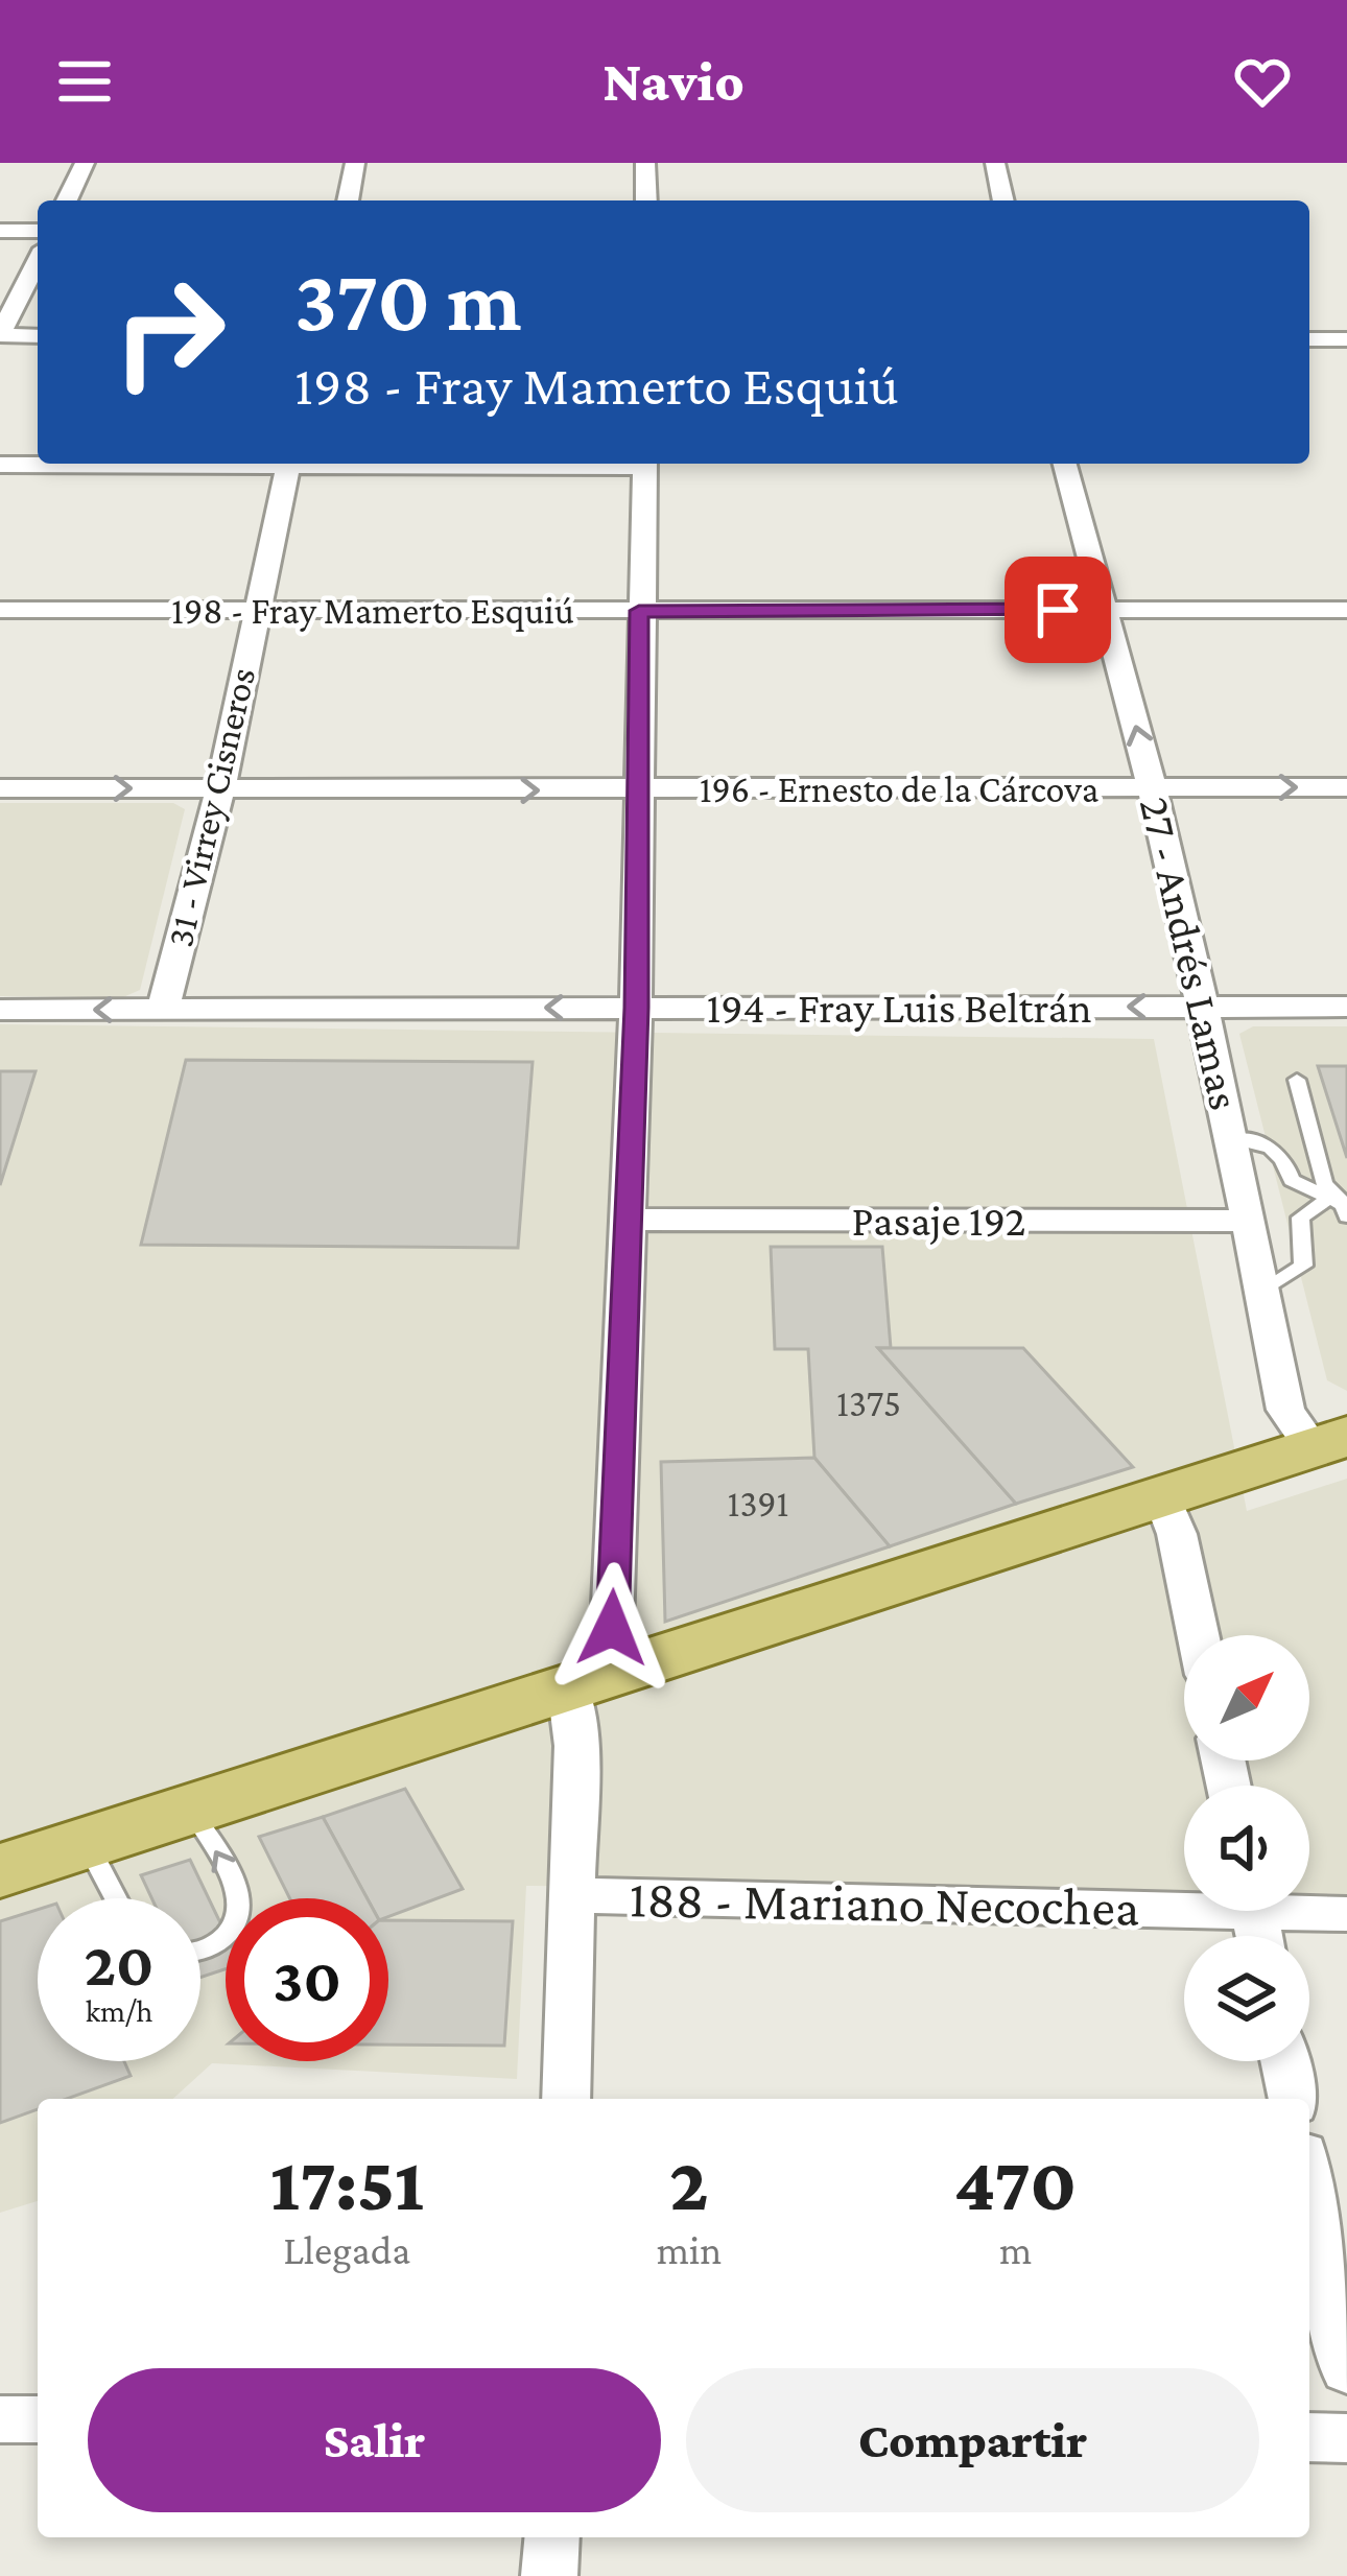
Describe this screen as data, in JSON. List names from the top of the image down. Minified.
{"streets":{"street":["198 - Fray Mamerto Esquiú","196 - Ernesto de la Cárcova","31 - Virrey Cisneros","27 - Andrés Lamas","194 - Fray Luis Beltrán","Pasaje 192","188 - Mariano Necochea"]},"crossings":[["198 - Fray Mamerto Esquiú","31 - Virrey Cisneros"],["198 - Fray Mamerto Esquiú","27 - Andrés Lamas"],["196 - Ernesto de la Cárcova","31 - Virrey Cisneros"],["196 - Ernesto de la Cárcova","27 - Andrés Lamas"],["31 - Virrey Cisneros","194 - Fray Luis Beltrán"],["27 - Andrés Lamas","194 - Fray Luis Beltrán"],["27 - Andrés Lamas","Pasaje 192"]],"one_way":["196 - Ernesto de la Cárcova","194 - Fray Luis Beltrán"],"house_numbers":["1375","1391"],"north":"top right","page":{"header":"Navio","turn":["370 m","198 - Fray Mamerto Esquiú"],"speed":"20 km/h","limit":"30","eta":["17:51","Llegada","2","min","470","m"],"buttons":["Salir","Compartir"]}}
